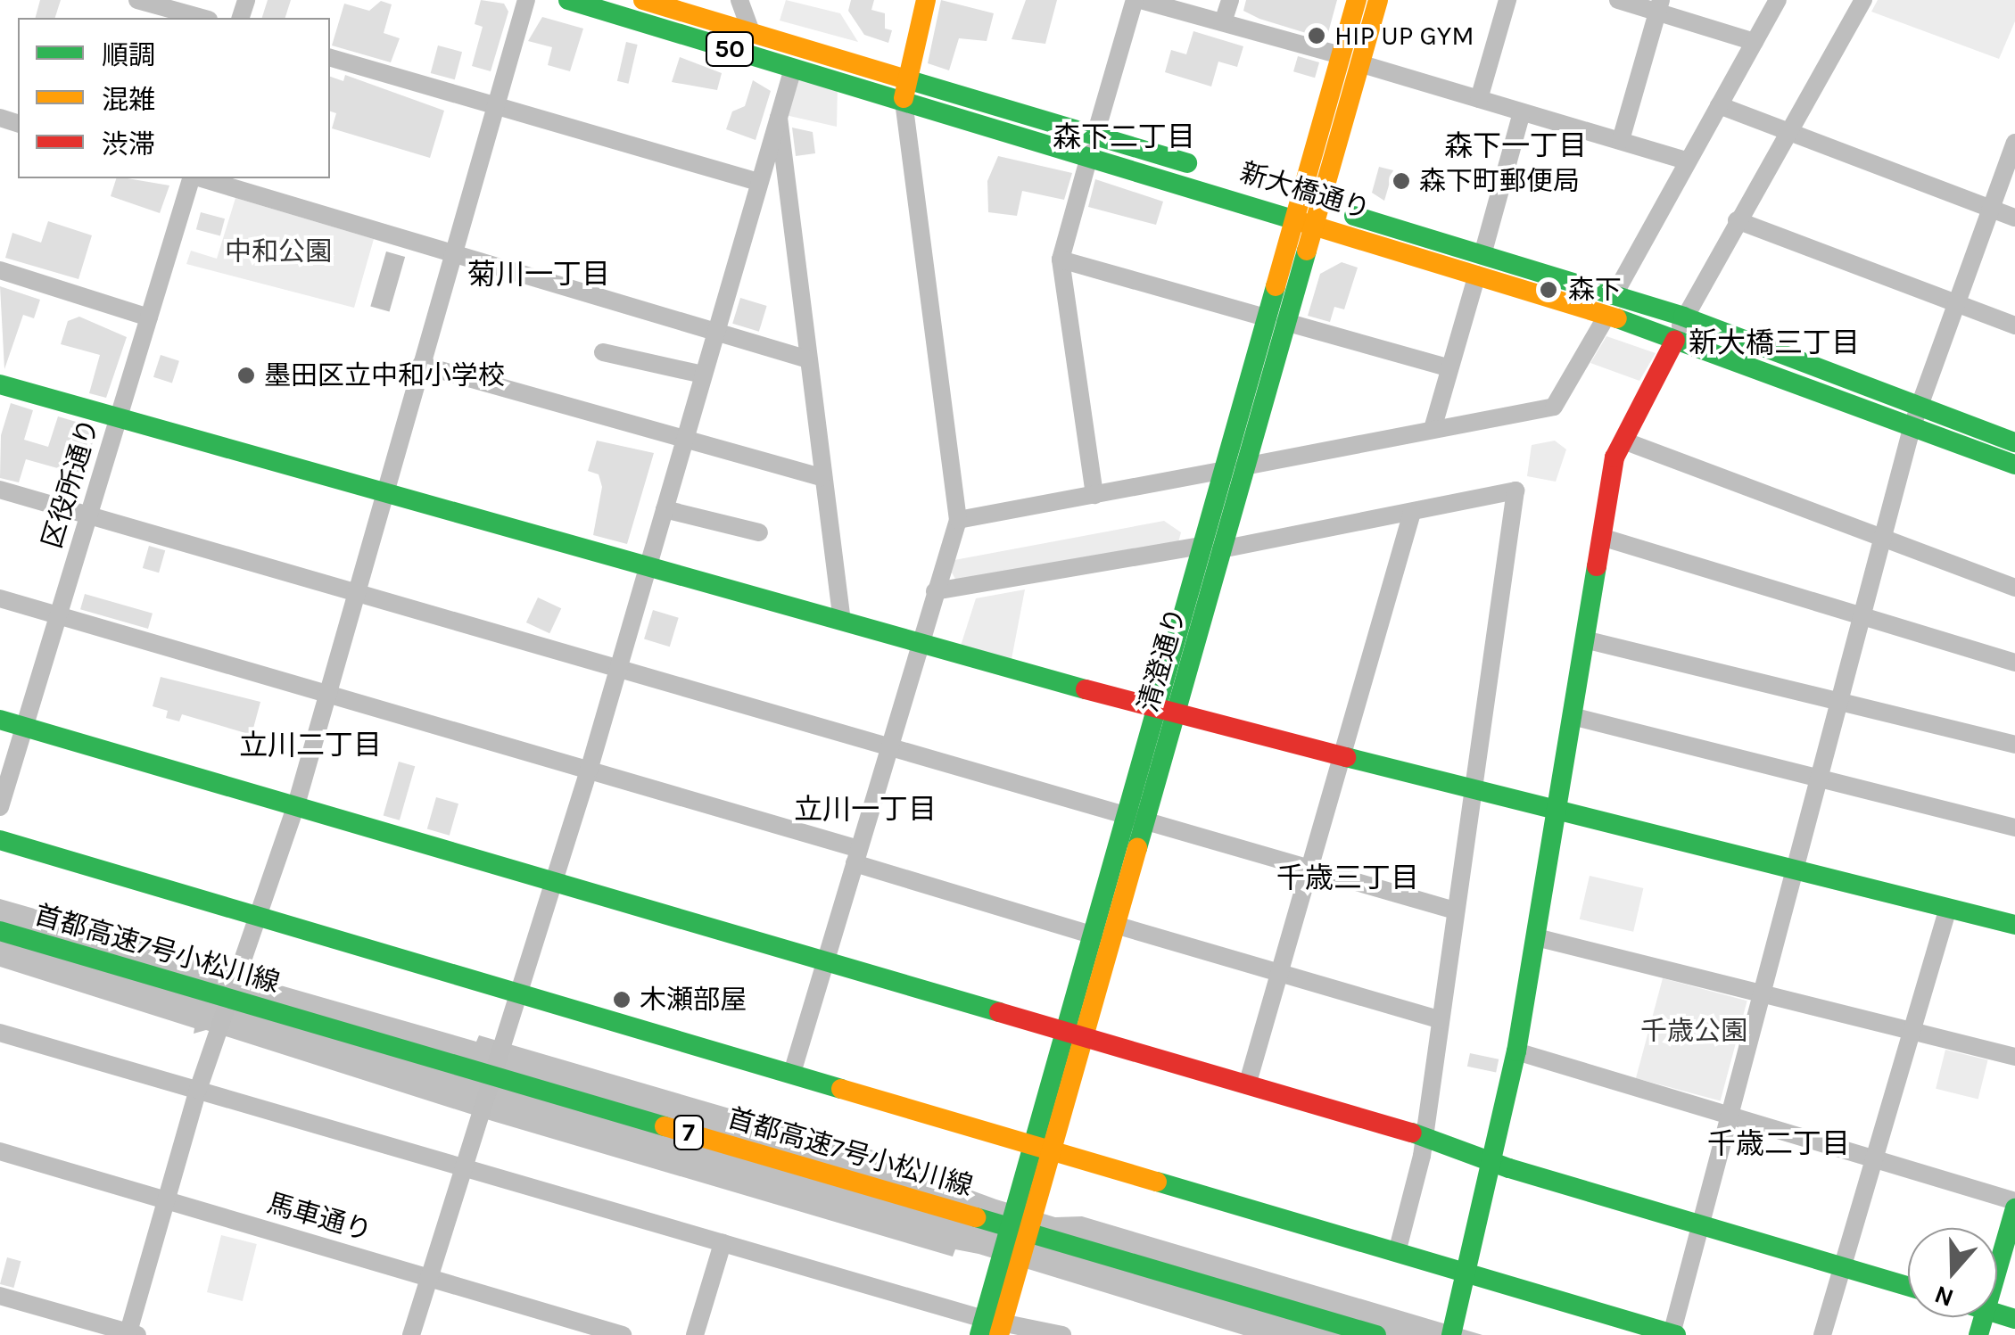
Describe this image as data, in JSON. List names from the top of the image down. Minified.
{"streets":{"main road":["50","新大橋通り","清澄通り","首都高速7号小松川線","7"],"street":["区役所通り","馬車通り"]},"crossings":[["新大橋通り","清澄通り"]],"districts":["森下二丁目","森下一丁目","菊川一丁目","新大橋三丁目","立川二丁目","立川一丁目","千歳三丁目","千歳二丁目"],"parks":["中和公園","千歳公園"],"places":["HIP UP GYM","森下町郵便局","森下","墨田区立中和小学校","木瀬部屋"],"legend":["順調","混雑","渋滞"],"north":"bottom"}
